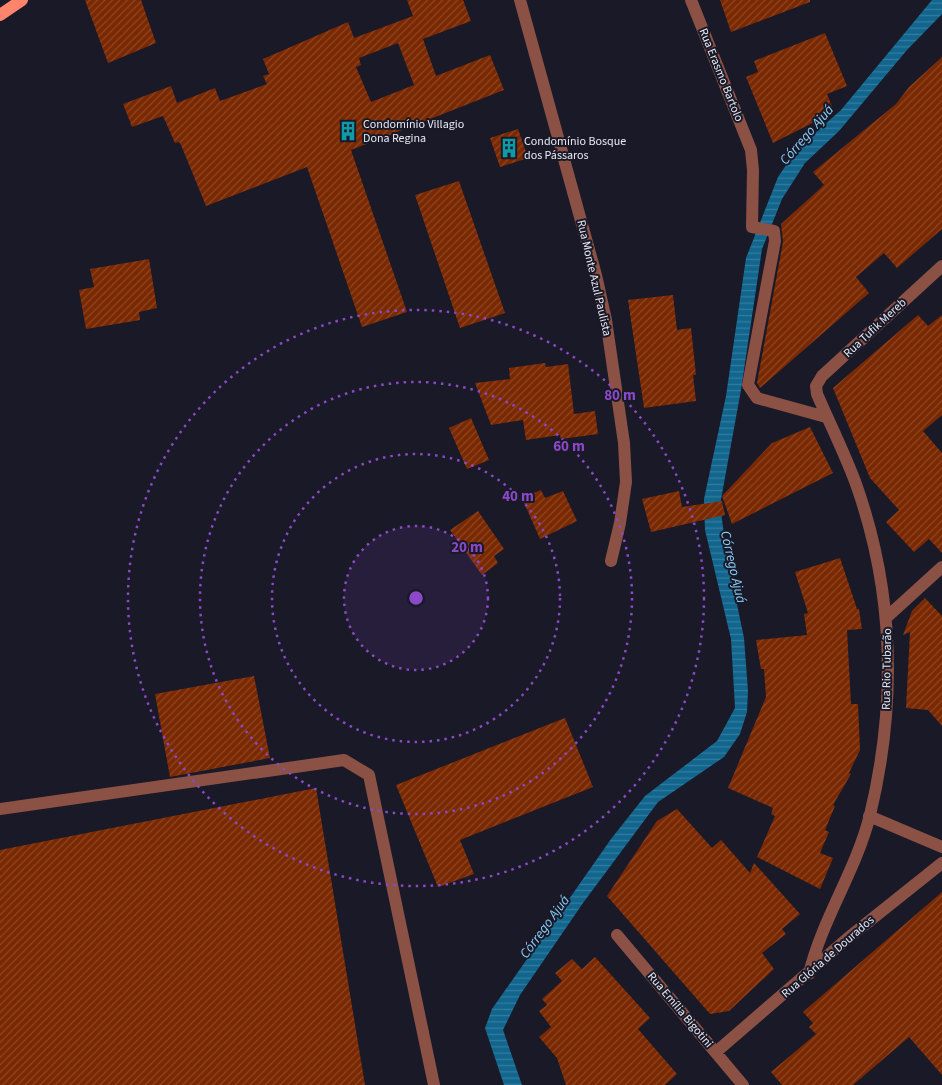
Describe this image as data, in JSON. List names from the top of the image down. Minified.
{"streets":{"street":["Rua Erasmo Bartolo","Rua Monte Azul Paulista","Rua Tufik Mereb","Rua Rio Tubarão","Rua Glória de Dourados","Rua Emília Bigotini"]},"crossings":[["Rua Erasmo Bartolo","Rua Rio Tubarão"],["Rua Tufik Mereb","Rua Rio Tubarão"],["Rua Rio Tubarão","Rua Glória de Dourados"],["Rua Glória de Dourados","Rua Emília Bigotini"]],"water":["Córrego Ajuá"],"places":{"building":["Condomínio Villagio Dona Regina","Condomínio Bosque dos Pássaros"]},"rings":["80 m","60 m","40 m","20 m"]}
